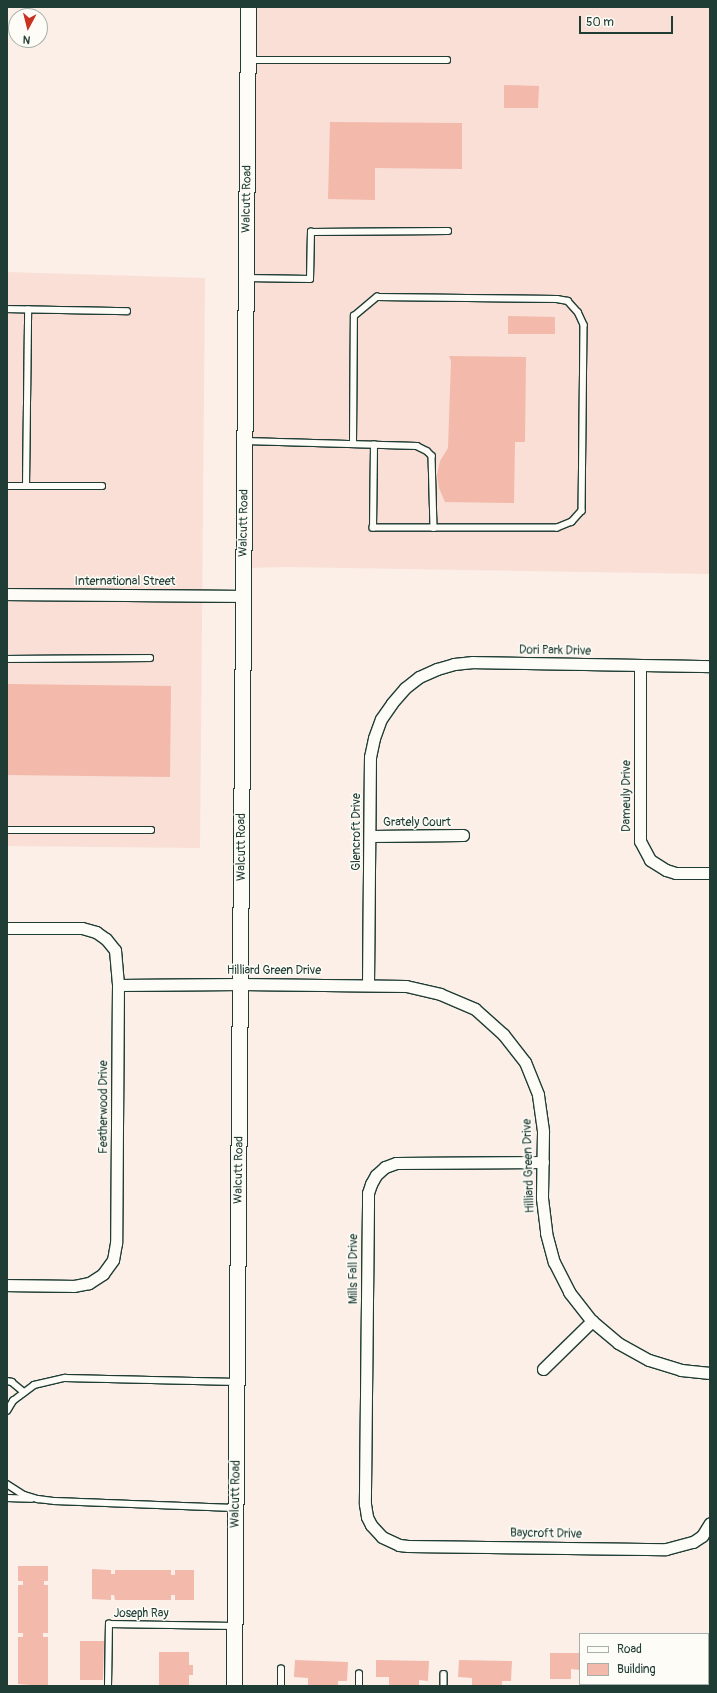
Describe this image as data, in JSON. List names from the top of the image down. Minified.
{"streets":{"street":["Walcutt Road","International Street","Dori Park Drive","Dameuly Drive","Grately Court","Glencroft Drive","Hilliard Green Drive","Featherwood Drive","Mills Fall Drive","Baycroft Drive"],"lane":["Joseph Ray"]},"crossings":[["Walcutt Road","International Street"],["Walcutt Road","Hilliard Green Drive"],["Walcutt Road","Joseph Ray"],["Dori Park Drive","Dameuly Drive"],["Dori Park Drive","Glencroft Drive"],["Grately Court","Glencroft Drive"],["Glencroft Drive","Hilliard Green Drive"],["Hilliard Green Drive","Featherwood Drive"],["Hilliard Green Drive","Mills Fall Drive"],["Mills Fall Drive","Baycroft Drive"]],"legend":["Road","Building"],"scale_bar":"50 m","north":"bottom"}
